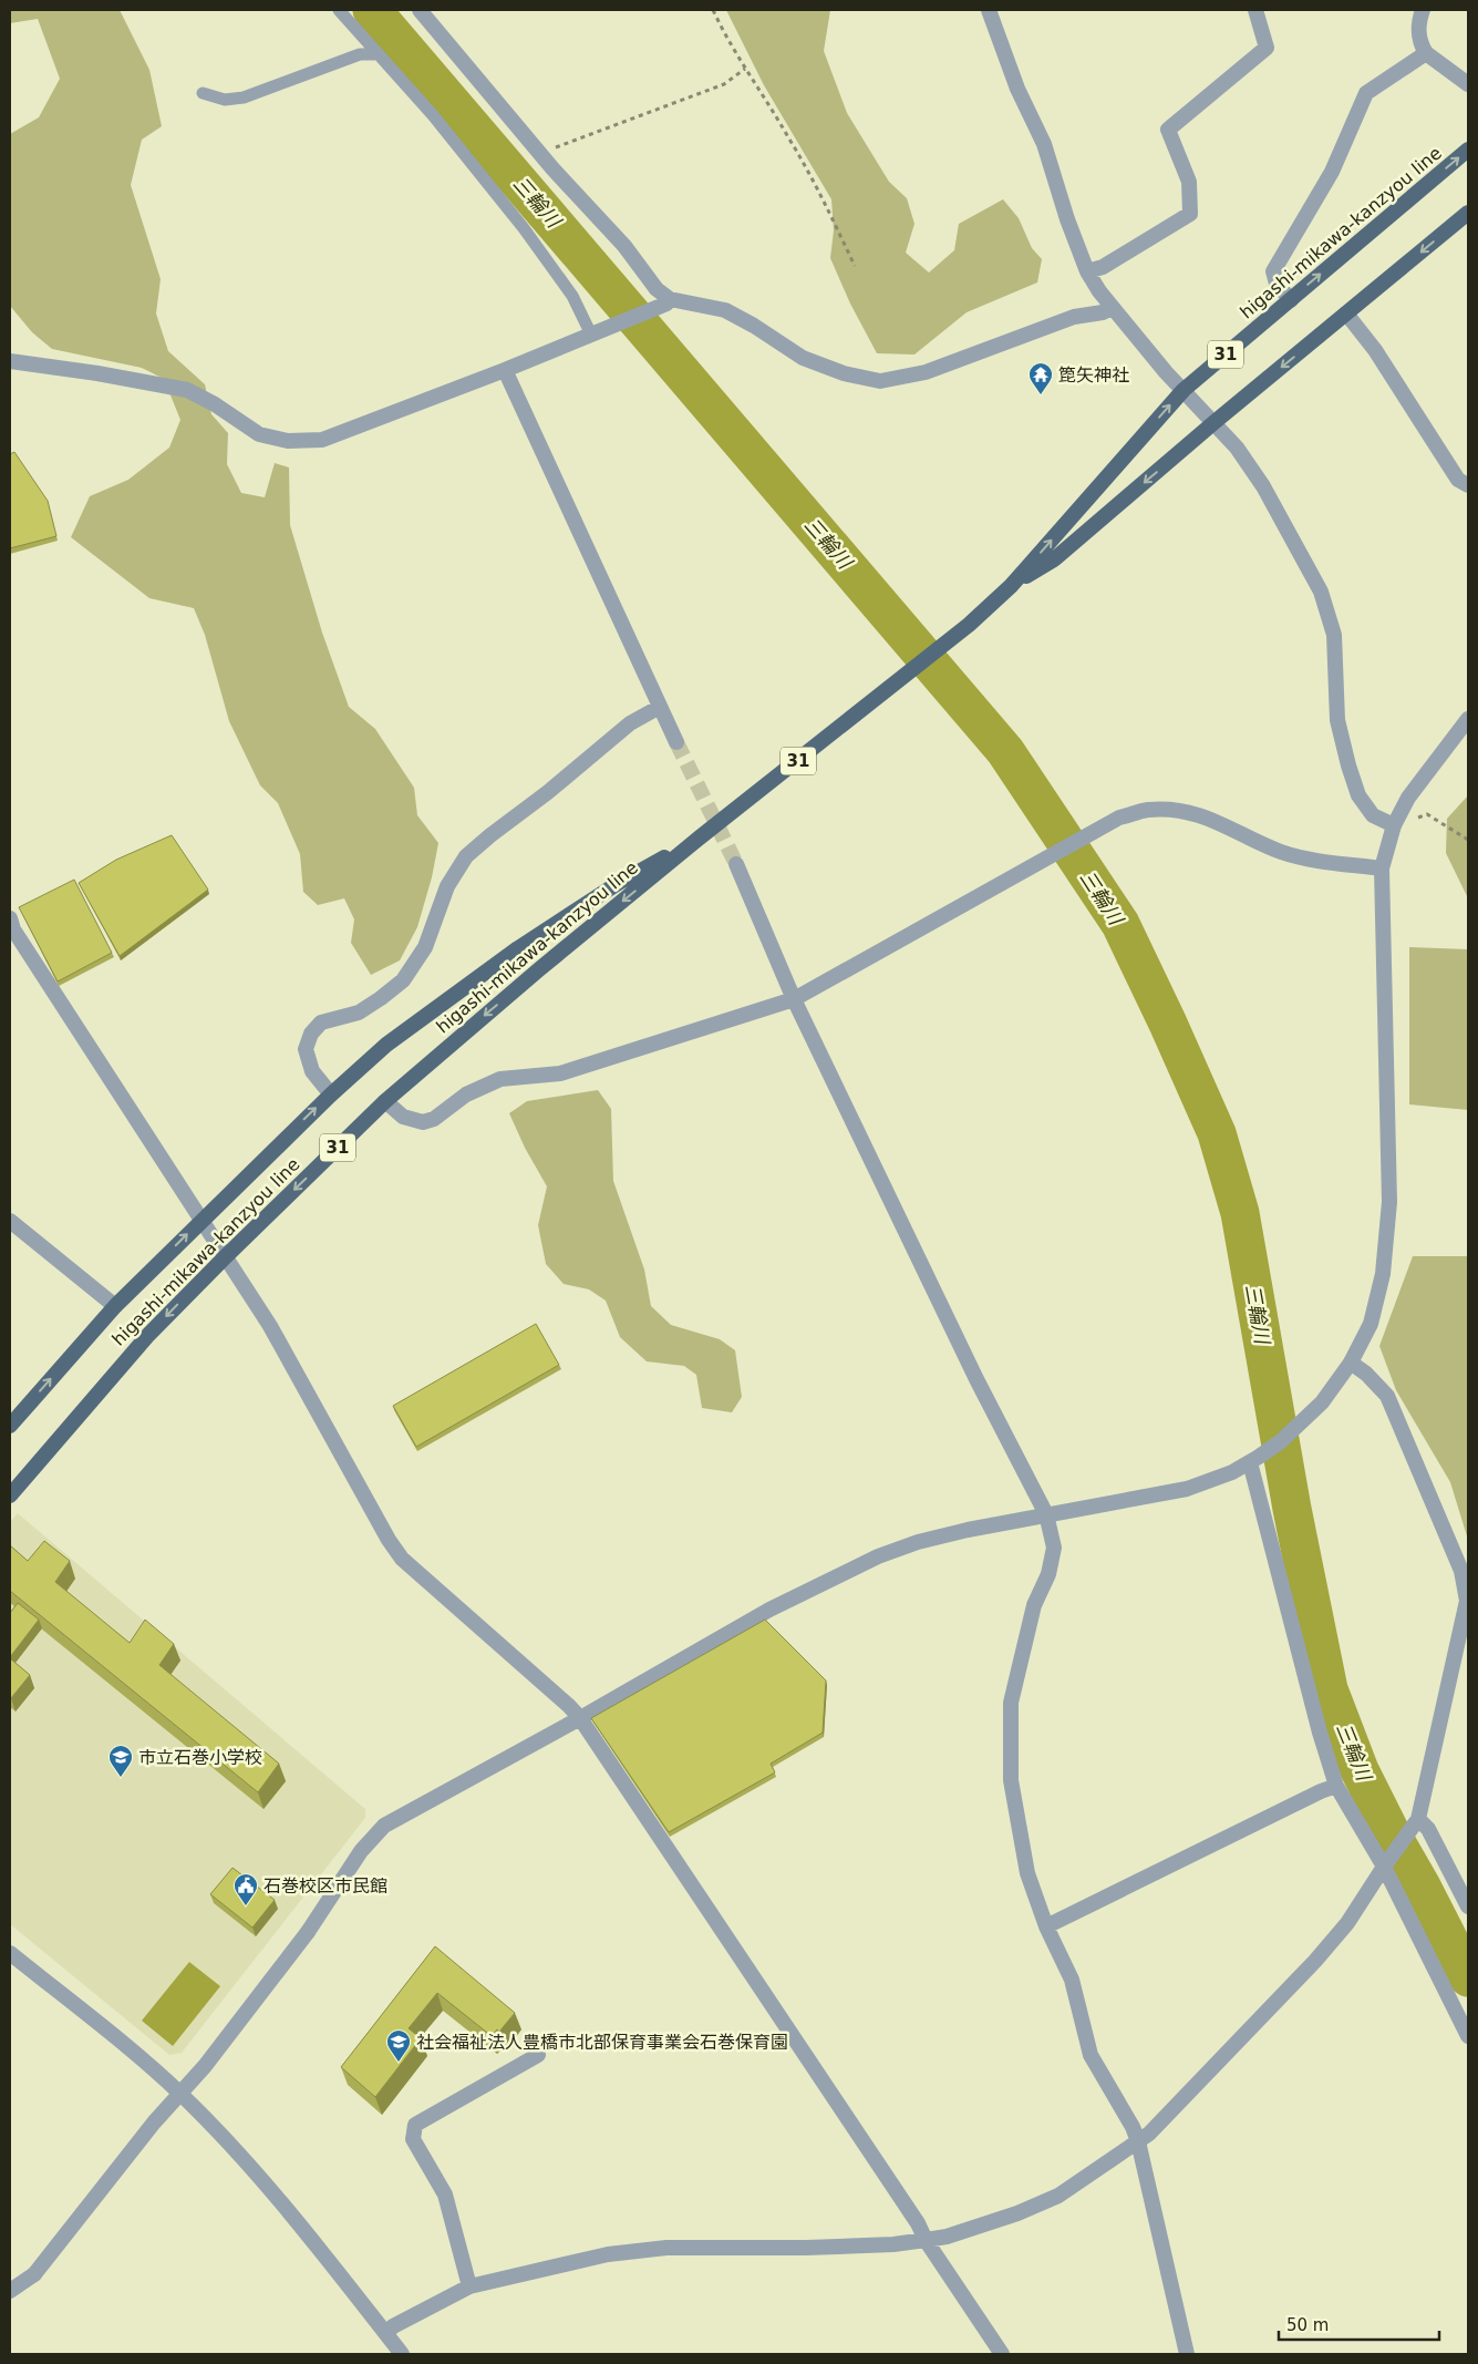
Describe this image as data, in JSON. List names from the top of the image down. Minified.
{"streets":{"main road":["higashi-mikawa-kanzyou line","31"]},"water":["三輪川"],"places":{"temple":["箆矢神社"],"school or university":["市立石巻小学校","社会福祉法人豊橋市北部保育事業会石巻保育園"],"public building":["石巻校区市民館"]},"scale_bar":"50 m"}
